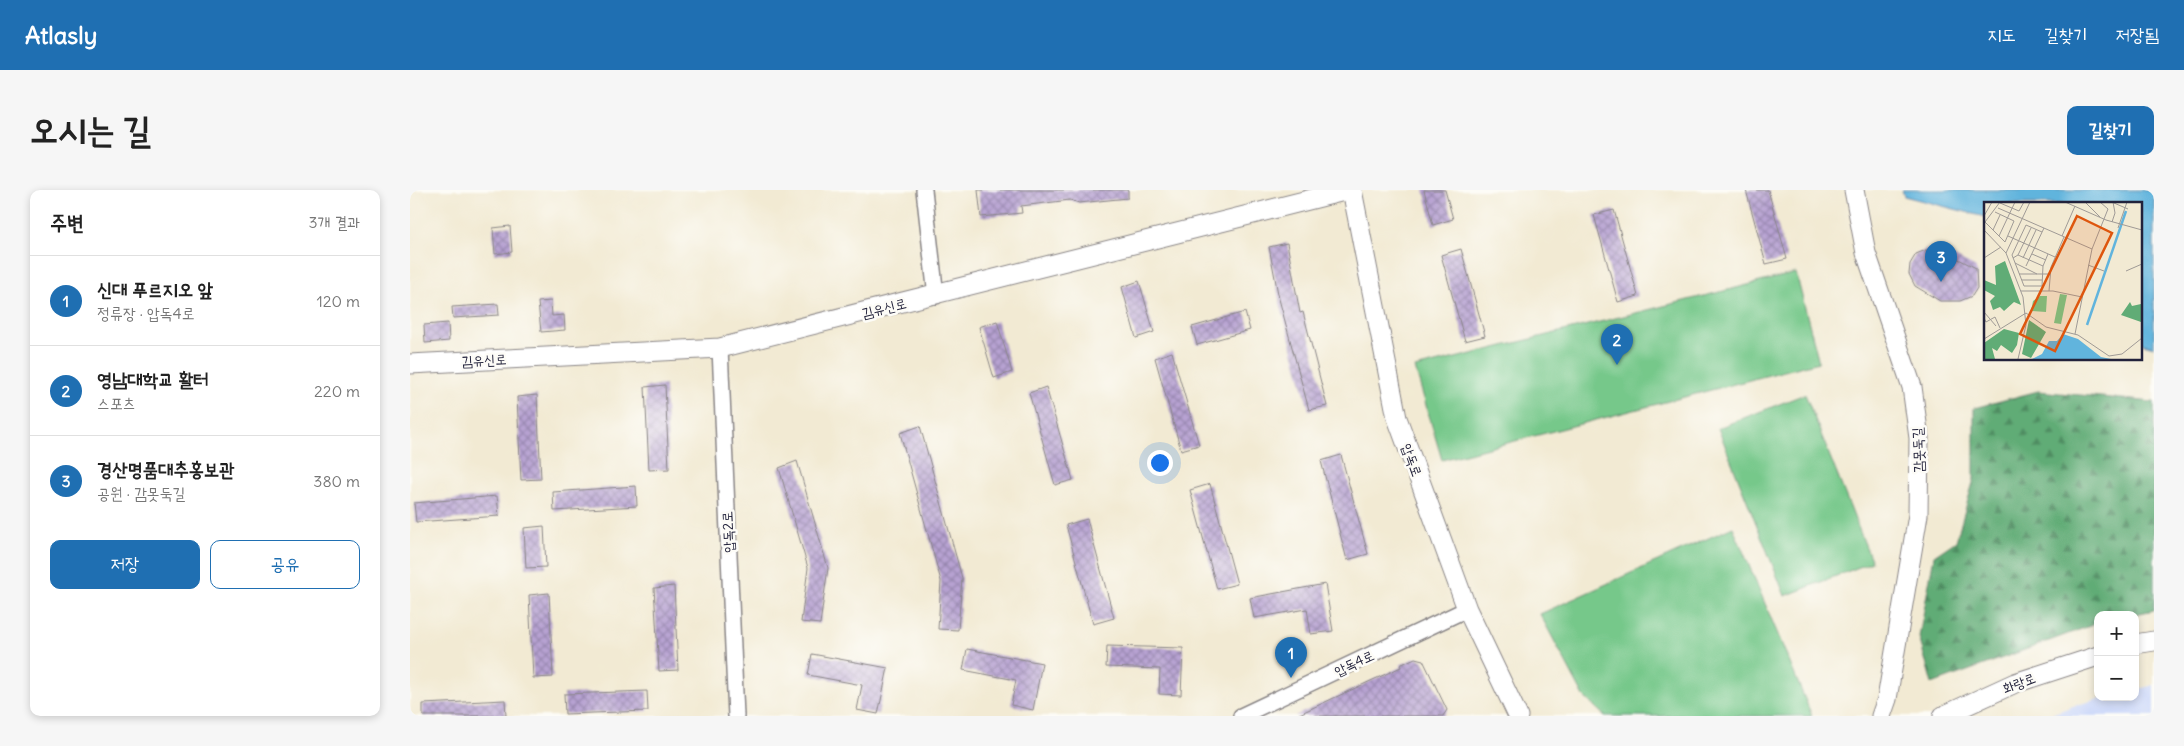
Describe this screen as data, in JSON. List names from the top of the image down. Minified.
{"streets":{"street":["김유신로","감못둑길","압독로","압독2로","압독4로","화랑로"]},"crossings":[["김유신로","압독2로"],["압독로","압독4로"]],"page":{"header":"Atlasly","nav":["지도","길찾기","저장됨"],"buttons":["길찾기",["저장","공유"]],"title":"오시는 길","heading":["주변","3개 결과"],"pins":["3","2","1"],"list":[{"mark":"1","name":"신대 푸르지오 앞","note":"정류장 · 압독4로","value":"120 m"},{"mark":"2","name":"영남대학교 활터","note":"스포츠","value":"220 m"},{"mark":"3","name":"경산명품대추홍보관","note":"공원 · 감못둑길","value":"380 m"}],"map_buttons":["+","−"]}}
